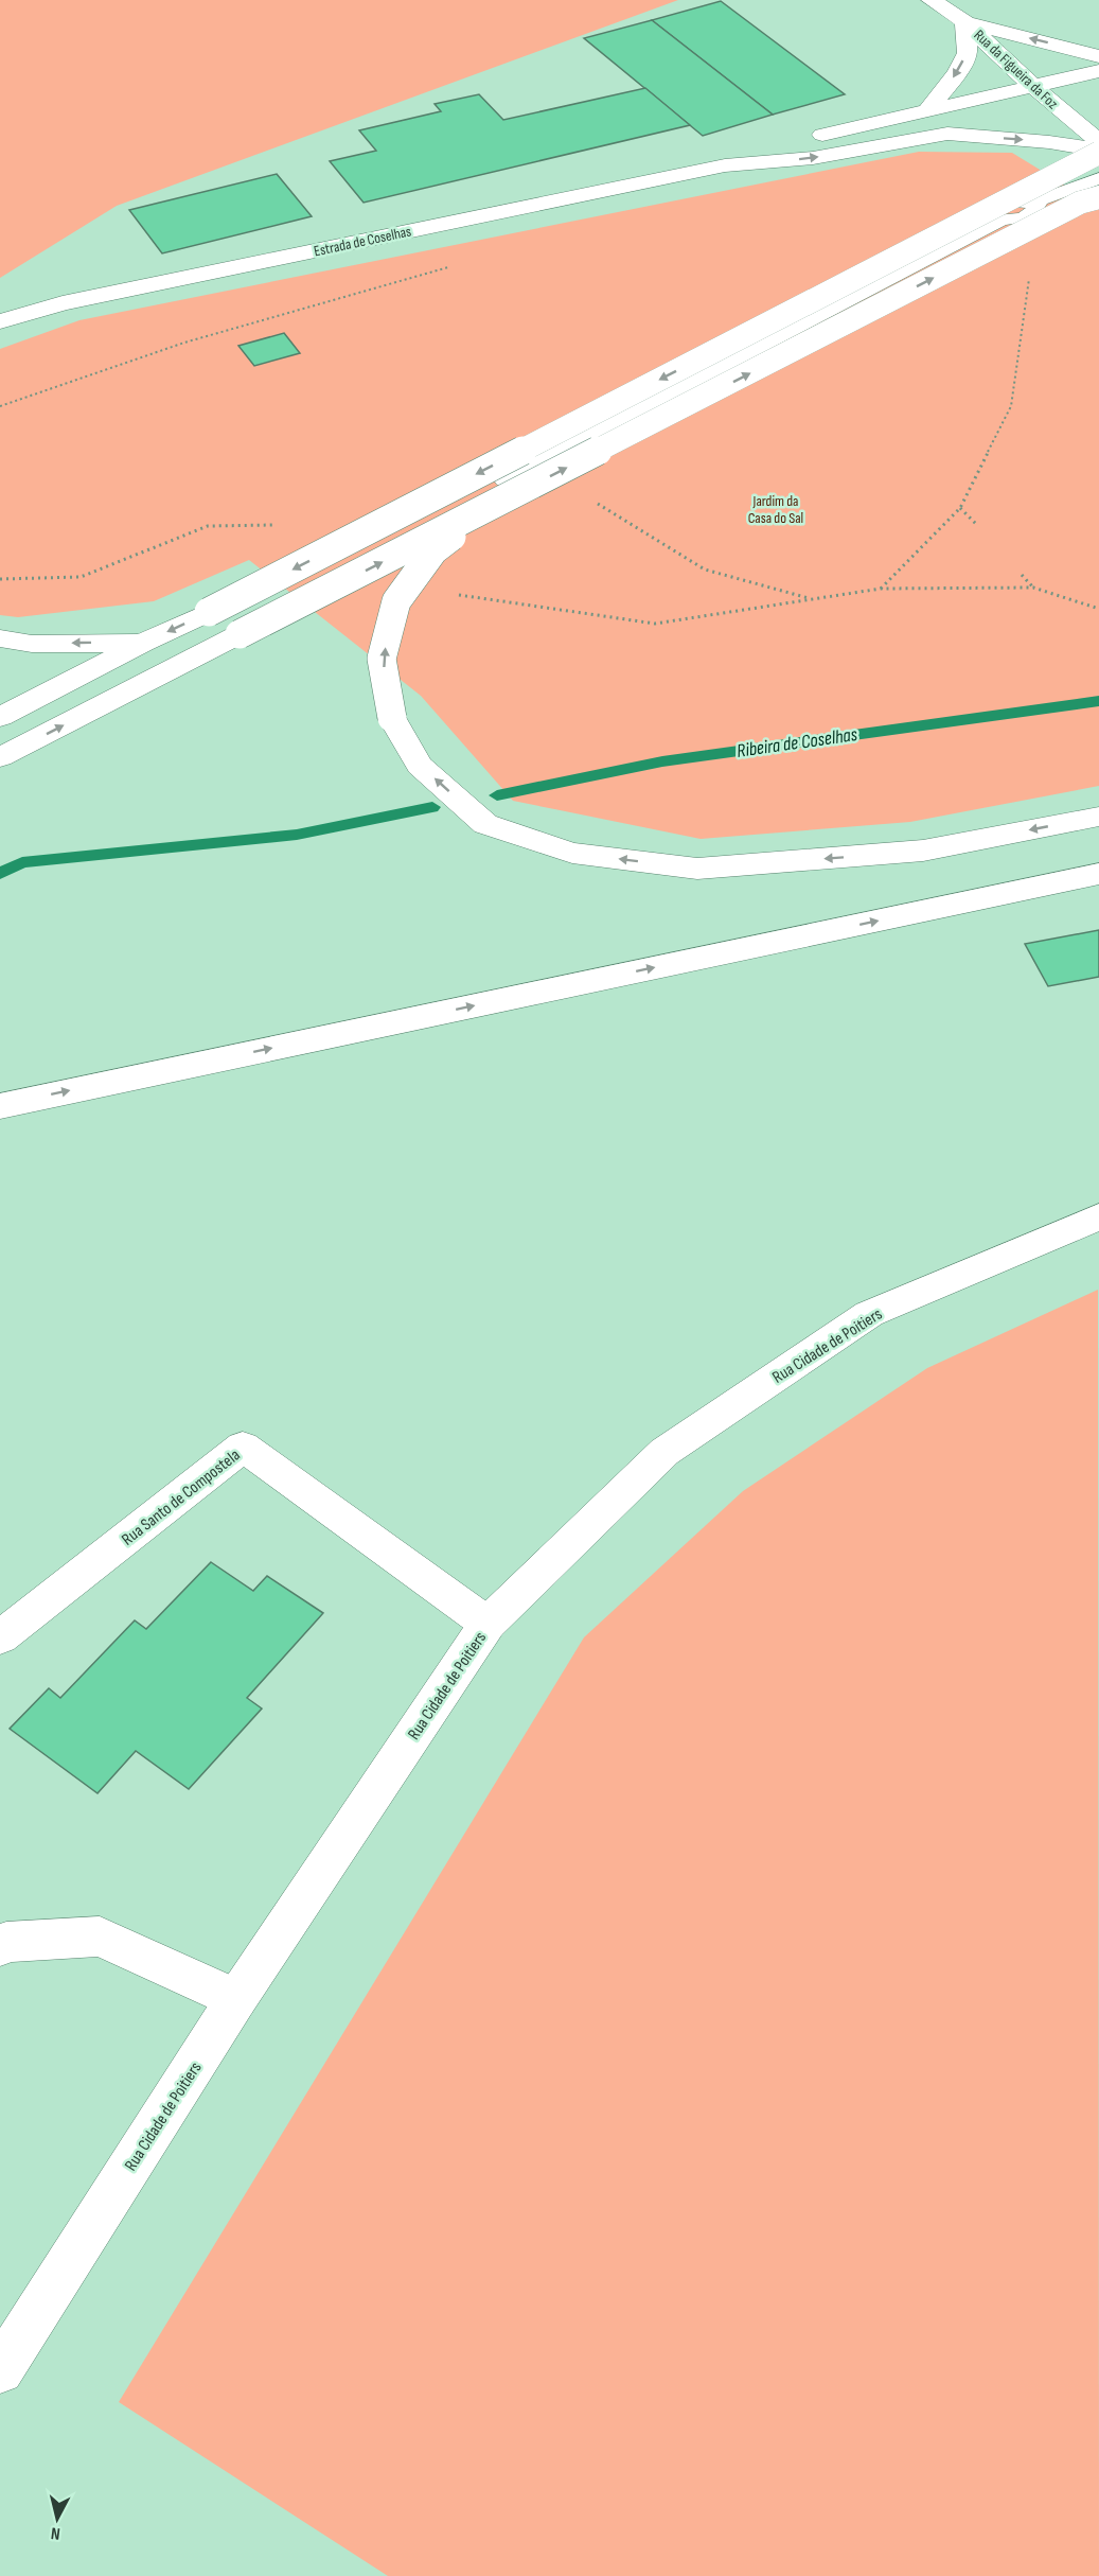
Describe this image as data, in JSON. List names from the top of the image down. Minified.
{"streets":{"main road":["Rua da Figueira da Foz","Estrada de Coselhas","Rua Cidade de Poitiers","Rua Santo de Compostela"]},"crossings":[["Rua Cidade de Poitiers","Rua Santo de Compostela"]],"water":["Ribeira de Coselhas"],"parks":["Jardim da Casa do Sal"],"north":"bottom"}
